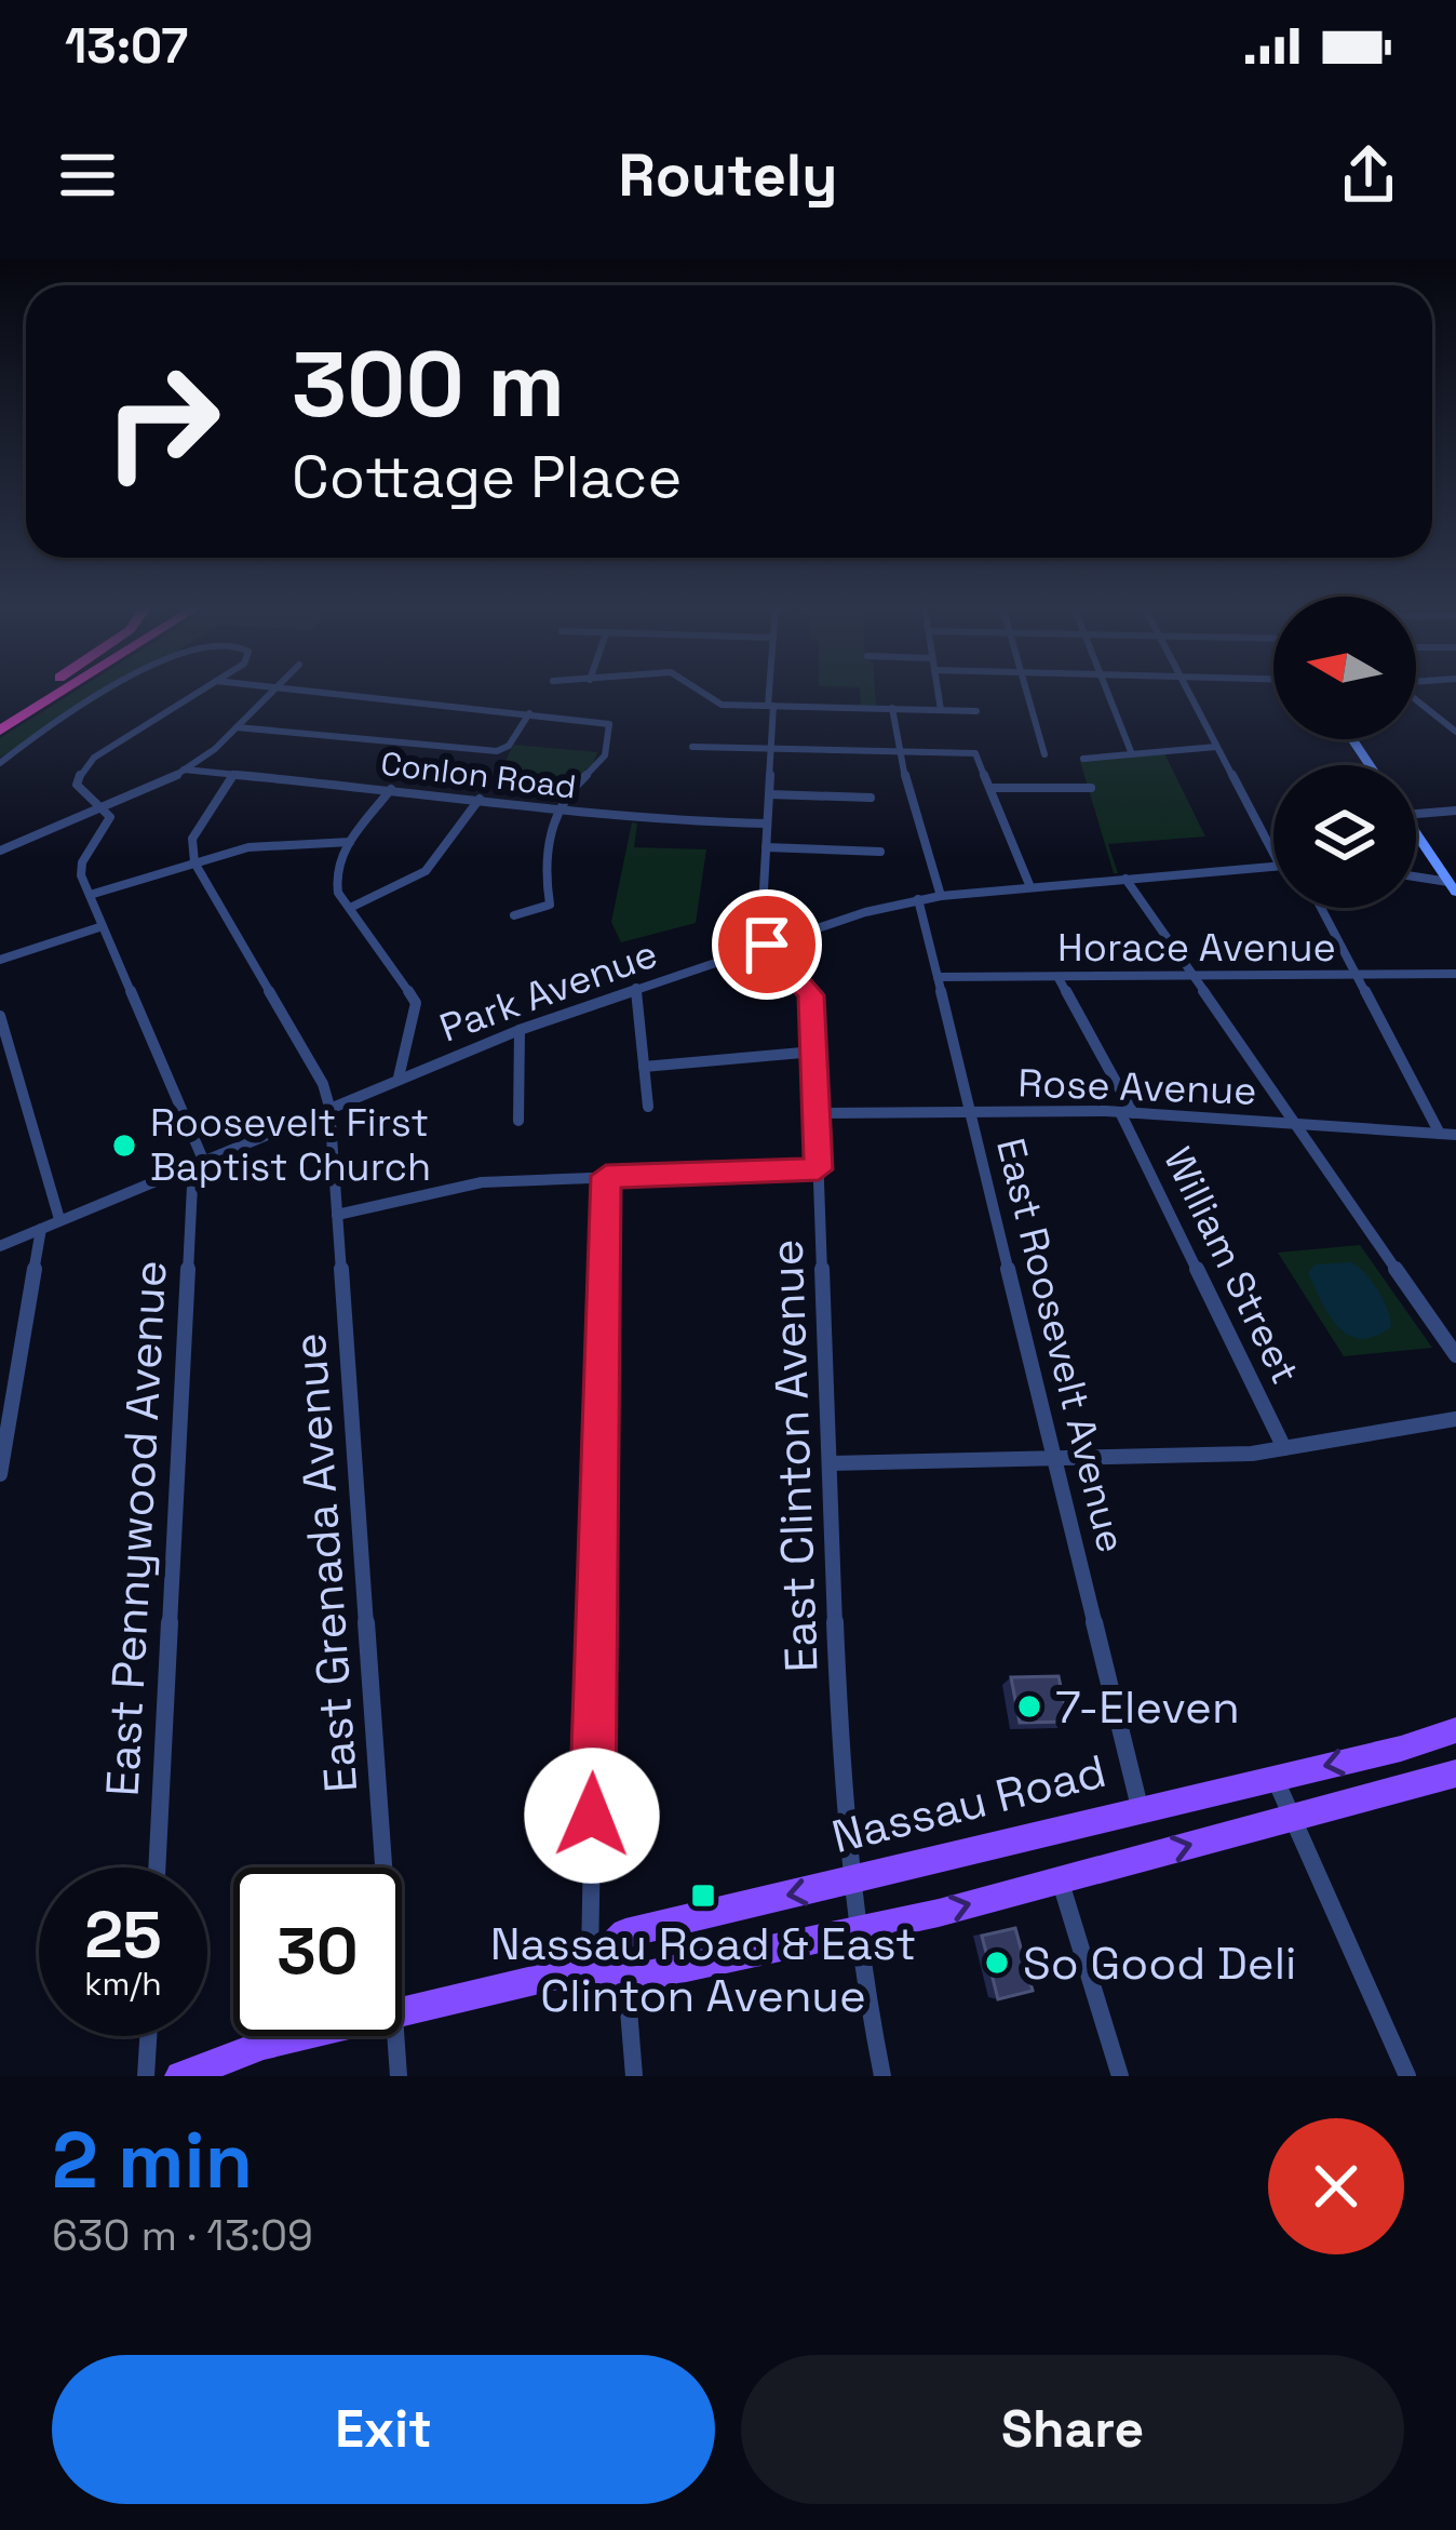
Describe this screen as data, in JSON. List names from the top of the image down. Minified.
{"streets":{"main road":["Nassau Road"],"street":["Conlon Road","Horace Avenue","Park Avenue","Rose Avenue","William Street","East Roosevelt Avenue","East Clinton Avenue","East Pennywood Avenue","East Grenada Avenue"]},"crossings":[["Horace Avenue","William Street"],["Horace Avenue","East Roosevelt Avenue"],["Park Avenue","East Roosevelt Avenue"],["Park Avenue","East Clinton Avenue"],["Park Avenue","East Pennywood Avenue"],["Park Avenue","East Grenada Avenue"],["Rose Avenue","William Street"],["Rose Avenue","East Roosevelt Avenue"],["Rose Avenue","East Clinton Avenue"],["East Roosevelt Avenue","Nassau Road"],["East Clinton Avenue","Nassau Road"]],"places":{"other":["Roosevelt First Baptist Church","7-Eleven","So Good Deli"],"transit":["Nassau Road & East Clinton Avenue"]},"north":"left","page":{"status":"13:07","header":"Routely","turn":["300 m","Cottage Place"],"speed":"25 km/h","limit":"30","heading":["2 min","630 m · 13:09"],"buttons":["Exit","Share"]}}
